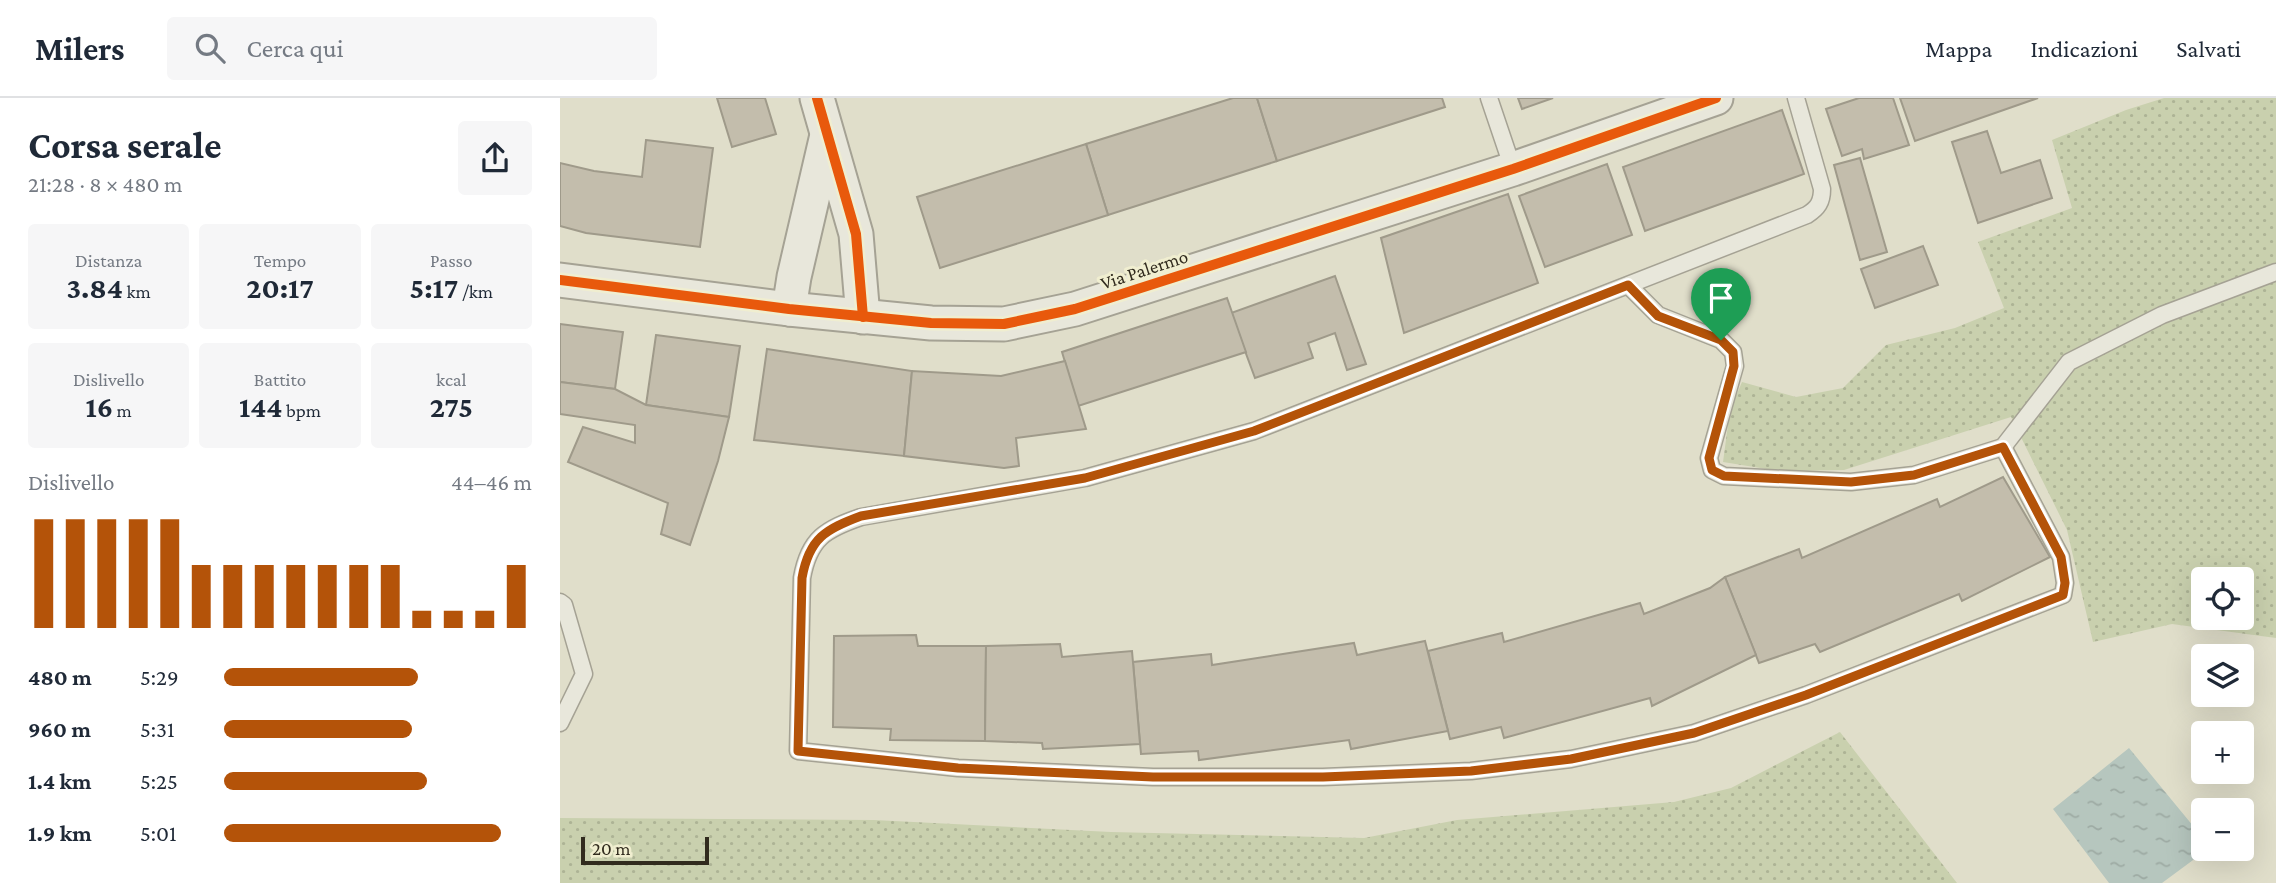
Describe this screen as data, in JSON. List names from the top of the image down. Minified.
{"streets":{"street":["Via Palermo"]},"scale_bar":"20 m","page":{"header":"Milers","search":"Cerca qui","nav":["Mappa","Indicazioni","Salvati"],"heading":["Corsa serale","21:28 · 8 × 480 m"],"stats":[["Distanza","3.84 km"],["Tempo","20:17"],["Passo","5:17 /km"],["Dislivello","16 m"],["Battito","144 bpm"],["kcal","275"]],"chart":["Dislivello","44–46 m"],"map_buttons":["+","−"],"list":[{"name":"480 m","note":"5:29"},{"name":"960 m","note":"5:31"},{"name":"1.4 km","note":"5:25"},{"name":"1.9 km","note":"5:01"}],"scale":"20 m"}}
